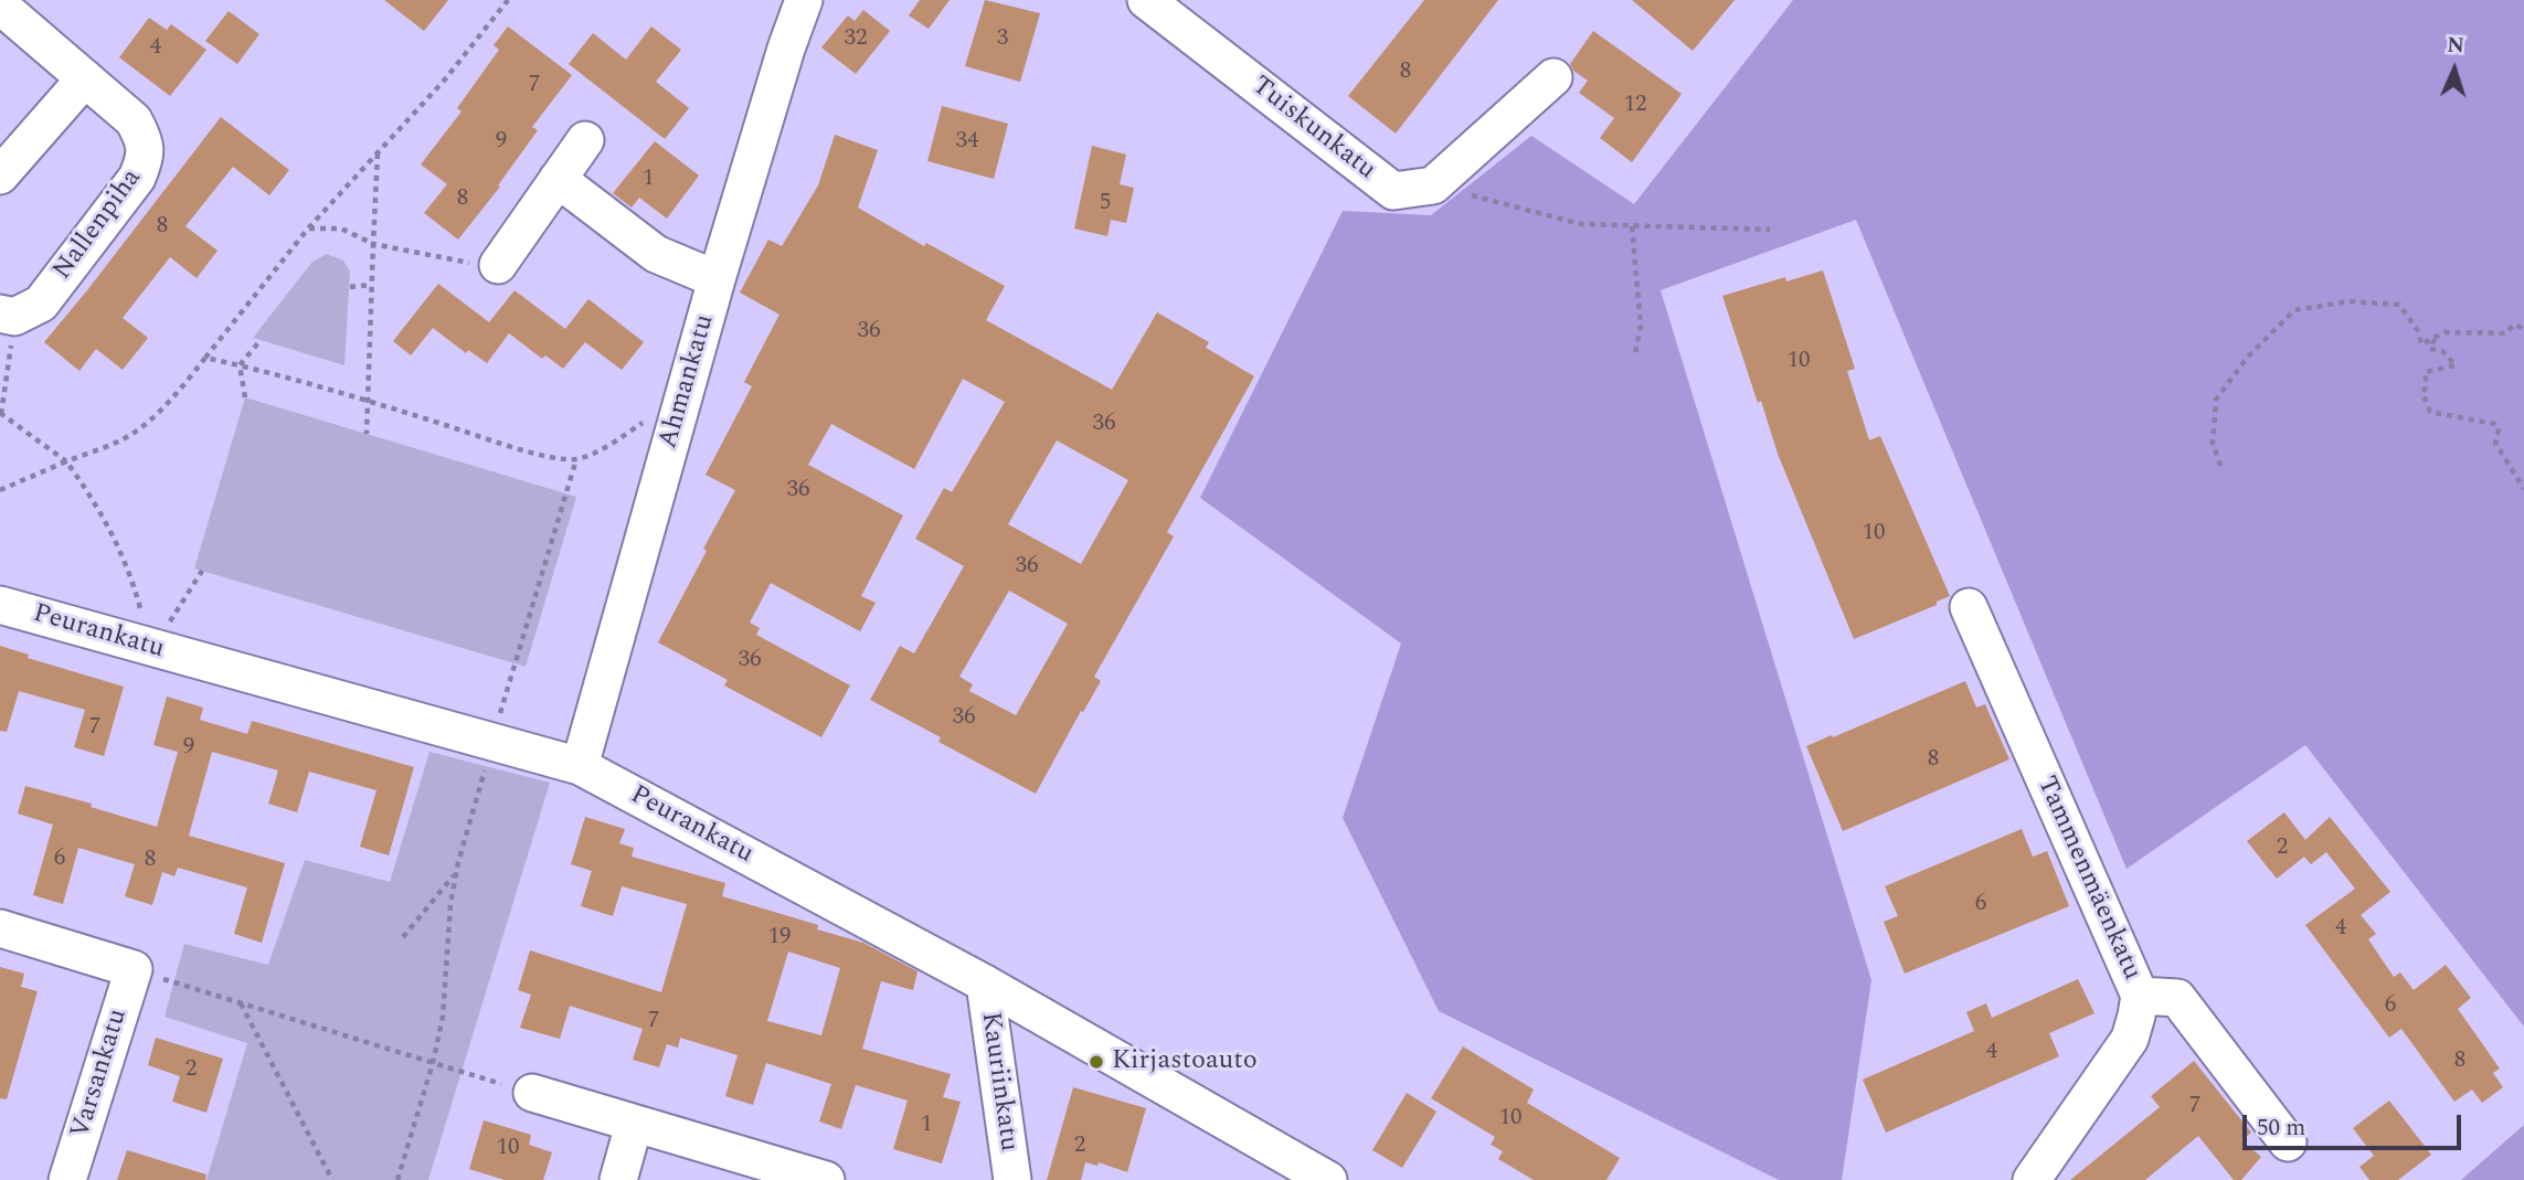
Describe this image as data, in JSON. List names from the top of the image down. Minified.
{"streets":{"street":["Tuiskunkatu","Nallenpiha","Ahmankatu","Peurankatu","Tammenmäenkatu","Varsankatu","Kauriinkatu"]},"crossings":[["Ahmankatu","Peurankatu"],["Peurankatu","Kauriinkatu"]],"places":["Kirjastoauto"],"house_numbers":["32","3","4","8","7","12","9","34","1","8","5","8","36","10","36","36","10","36","36","36","7","9","8","2","6","8","6","4","19","6","7","4","8","2","7","10","1","2","10"],"scale_bar":"50 m","north":"top"}
